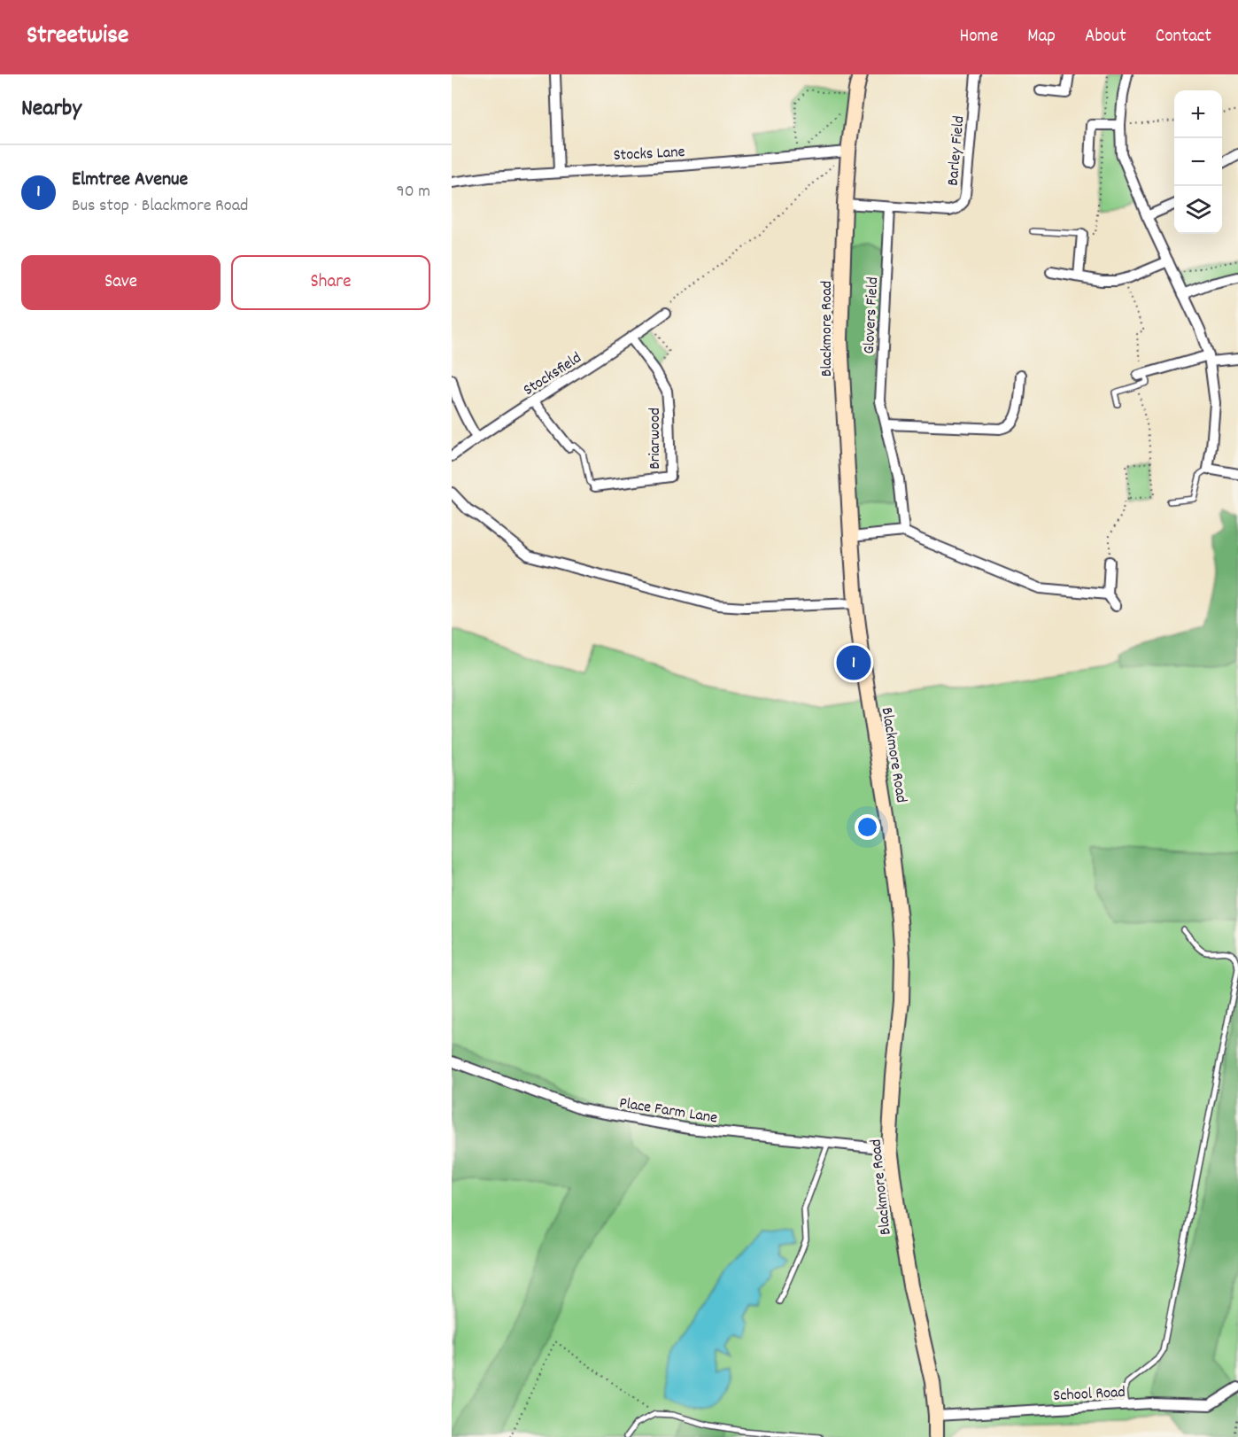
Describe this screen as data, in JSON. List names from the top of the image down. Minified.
{"streets":{"street":["Barley Field","Stocks Lane","Glovers Field","Blackmore Road","Stocksfield","Briarwood","Place Farm Lane","School Road"]},"crossings":[["Barley Field","Glovers Field"],["Barley Field","Blackmore Road"],["Stocks Lane","Blackmore Road"],["Blackmore Road","Place Farm Lane"],["Blackmore Road","School Road"],["Stocksfield","Briarwood"]],"page":{"header":"Streetwise","nav":["Home","Map","About","Contact"],"heading":"Nearby","map_buttons":["+","−"],"list":[{"mark":"1","name":"Elmtree Avenue","note":"Bus stop · Blackmore Road","value":"90 m"}],"buttons":["Save","Share"],"pins":"1"}}
